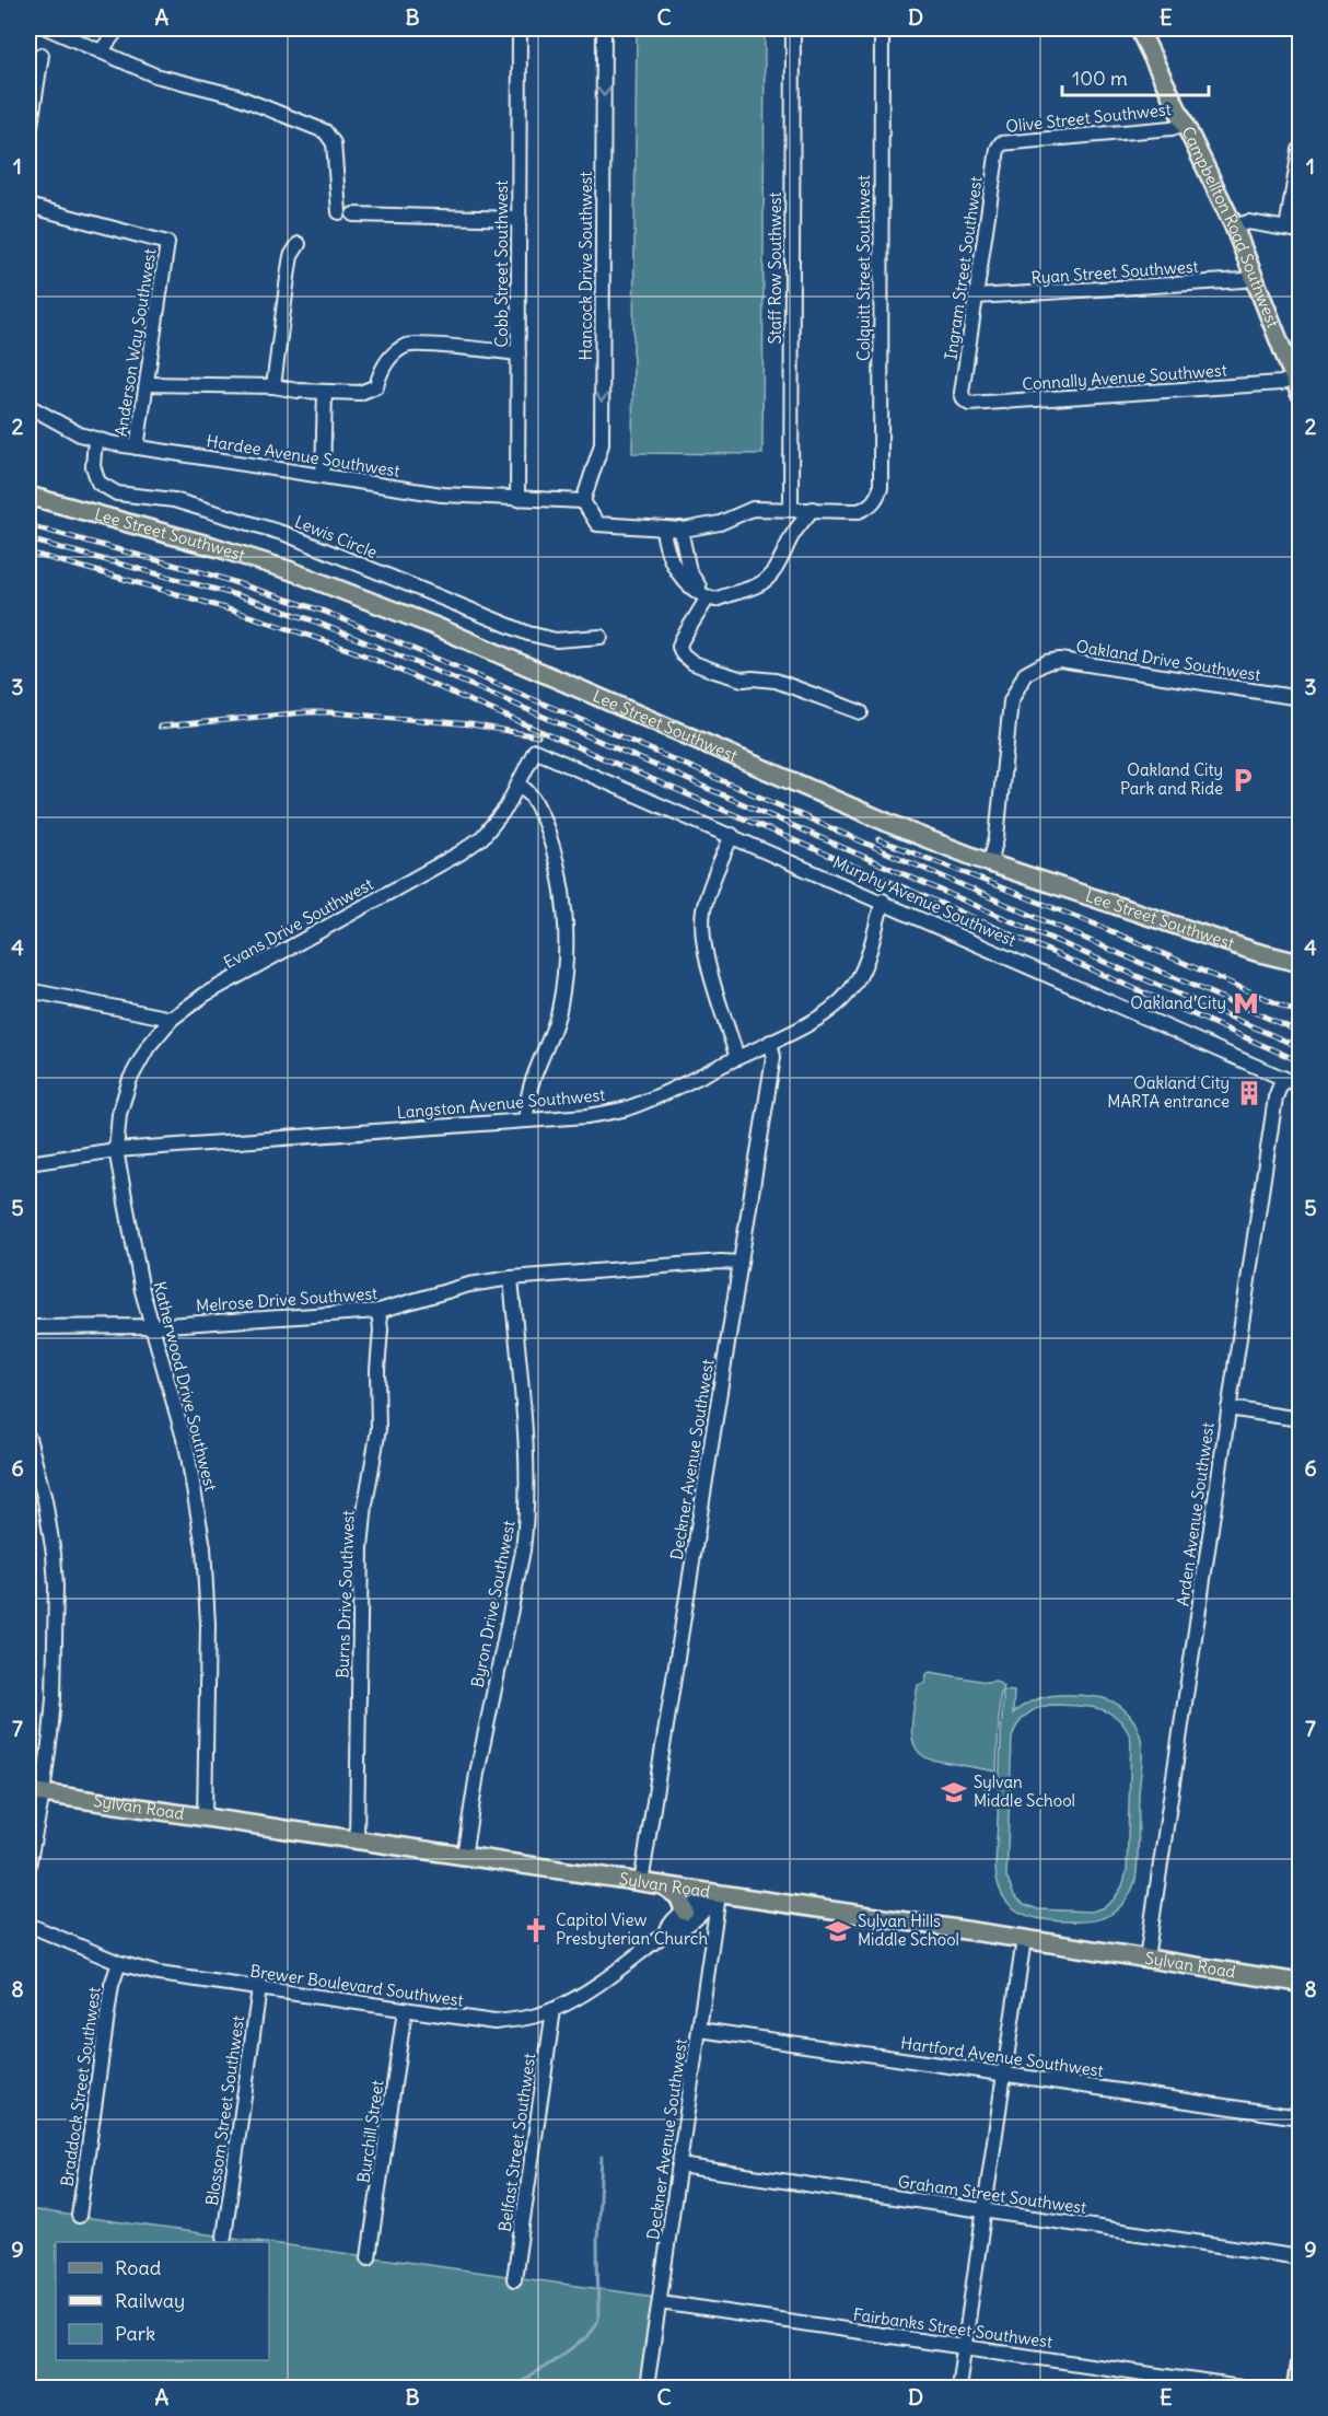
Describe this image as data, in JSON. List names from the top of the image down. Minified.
{"streets":{"main road":["Campbellton Road Southwest","Lee Street Southwest","Sylvan Road"],"street":["Olive Street Southwest","Cobb Street Southwest","Hancock Drive Southwest","Staff Row Southwest","Colquitt Street Southwest","Ingram Street Southwest","Ryan Street Southwest","Anderson Way Southwest","Connally Avenue Southwest","Hardee Avenue Southwest","Lewis Circle","Oakland Drive Southwest","Murphy Avenue Southwest","Evans Drive Southwest","Langston Avenue Southwest","Melrose Drive Southwest","Katherwood Drive Southwest","Deckner Avenue Southwest","Arden Avenue Southwest","Burns Drive Southwest","Byron Drive Southwest","Brewer Boulevard Southwest","Hartford Avenue Southwest","Braddock Street Southwest","Blossom Street Southwest","Burchill Street","Belfast Street Southwest","Graham Street Southwest","Fairbanks Street Southwest"]},"crossings":[["Olive Street Southwest","Campbellton Road Southwest"],["Olive Street Southwest","Ingram Street Southwest"],["Campbellton Road Southwest","Ryan Street Southwest"],["Campbellton Road Southwest","Connally Avenue Southwest"],["Cobb Street Southwest","Hardee Avenue Southwest"],["Hancock Drive Southwest","Hardee Avenue Southwest"],["Ingram Street Southwest","Ryan Street Southwest"],["Ingram Street Southwest","Connally Avenue Southwest"],["Anderson Way Southwest","Hardee Avenue Southwest"],["Hardee Avenue Southwest","Lewis Circle"],["Lee Street Southwest","Oakland Drive Southwest"],["Murphy Avenue Southwest","Evans Drive Southwest"],["Murphy Avenue Southwest","Langston Avenue Southwest"],["Murphy Avenue Southwest","Arden Avenue Southwest"],["Evans Drive Southwest","Katherwood Drive Southwest"],["Langston Avenue Southwest","Katherwood Drive Southwest"],["Langston Avenue Southwest","Deckner Avenue Southwest"],["Melrose Drive Southwest","Katherwood Drive Southwest"],["Melrose Drive Southwest","Deckner Avenue Southwest"],["Melrose Drive Southwest","Burns Drive Southwest"],["Melrose Drive Southwest","Byron Drive Southwest"],["Katherwood Drive Southwest","Sylvan Road"],["Deckner Avenue Southwest","Sylvan Road"],["Deckner Avenue Southwest","Brewer Boulevard Southwest"],["Deckner Avenue Southwest","Hartford Avenue Southwest"],["Deckner Avenue Southwest","Graham Street Southwest"],["Deckner Avenue Southwest","Fairbanks Street Southwest"],["Arden Avenue Southwest","Sylvan Road"],["Burns Drive Southwest","Sylvan Road"],["Byron Drive Southwest","Sylvan Road"],["Sylvan Road","Brewer Boulevard Southwest"],["Brewer Boulevard Southwest","Braddock Street Southwest"],["Brewer Boulevard Southwest","Blossom Street Southwest"],["Brewer Boulevard Southwest","Burchill Street"],["Brewer Boulevard Southwest","Belfast Street Southwest"]],"one_way":["Hancock Drive Southwest"],"places":{"parking":["Oakland City Park and Ride"],"metro station":["Oakland City"],"building":["Oakland City MARTA entrance"],"school or university":["Sylvan Middle School","Sylvan Hills Middle School"],"church":["Capitol View Presbyterian Church"]},"legend":["Road","Railway","Park"],"scale_bar":"100 m","grid":{"columns":["A","B","C","D","E"],"rows":["1","2","3","4","5","6","7","8","9"]}}
